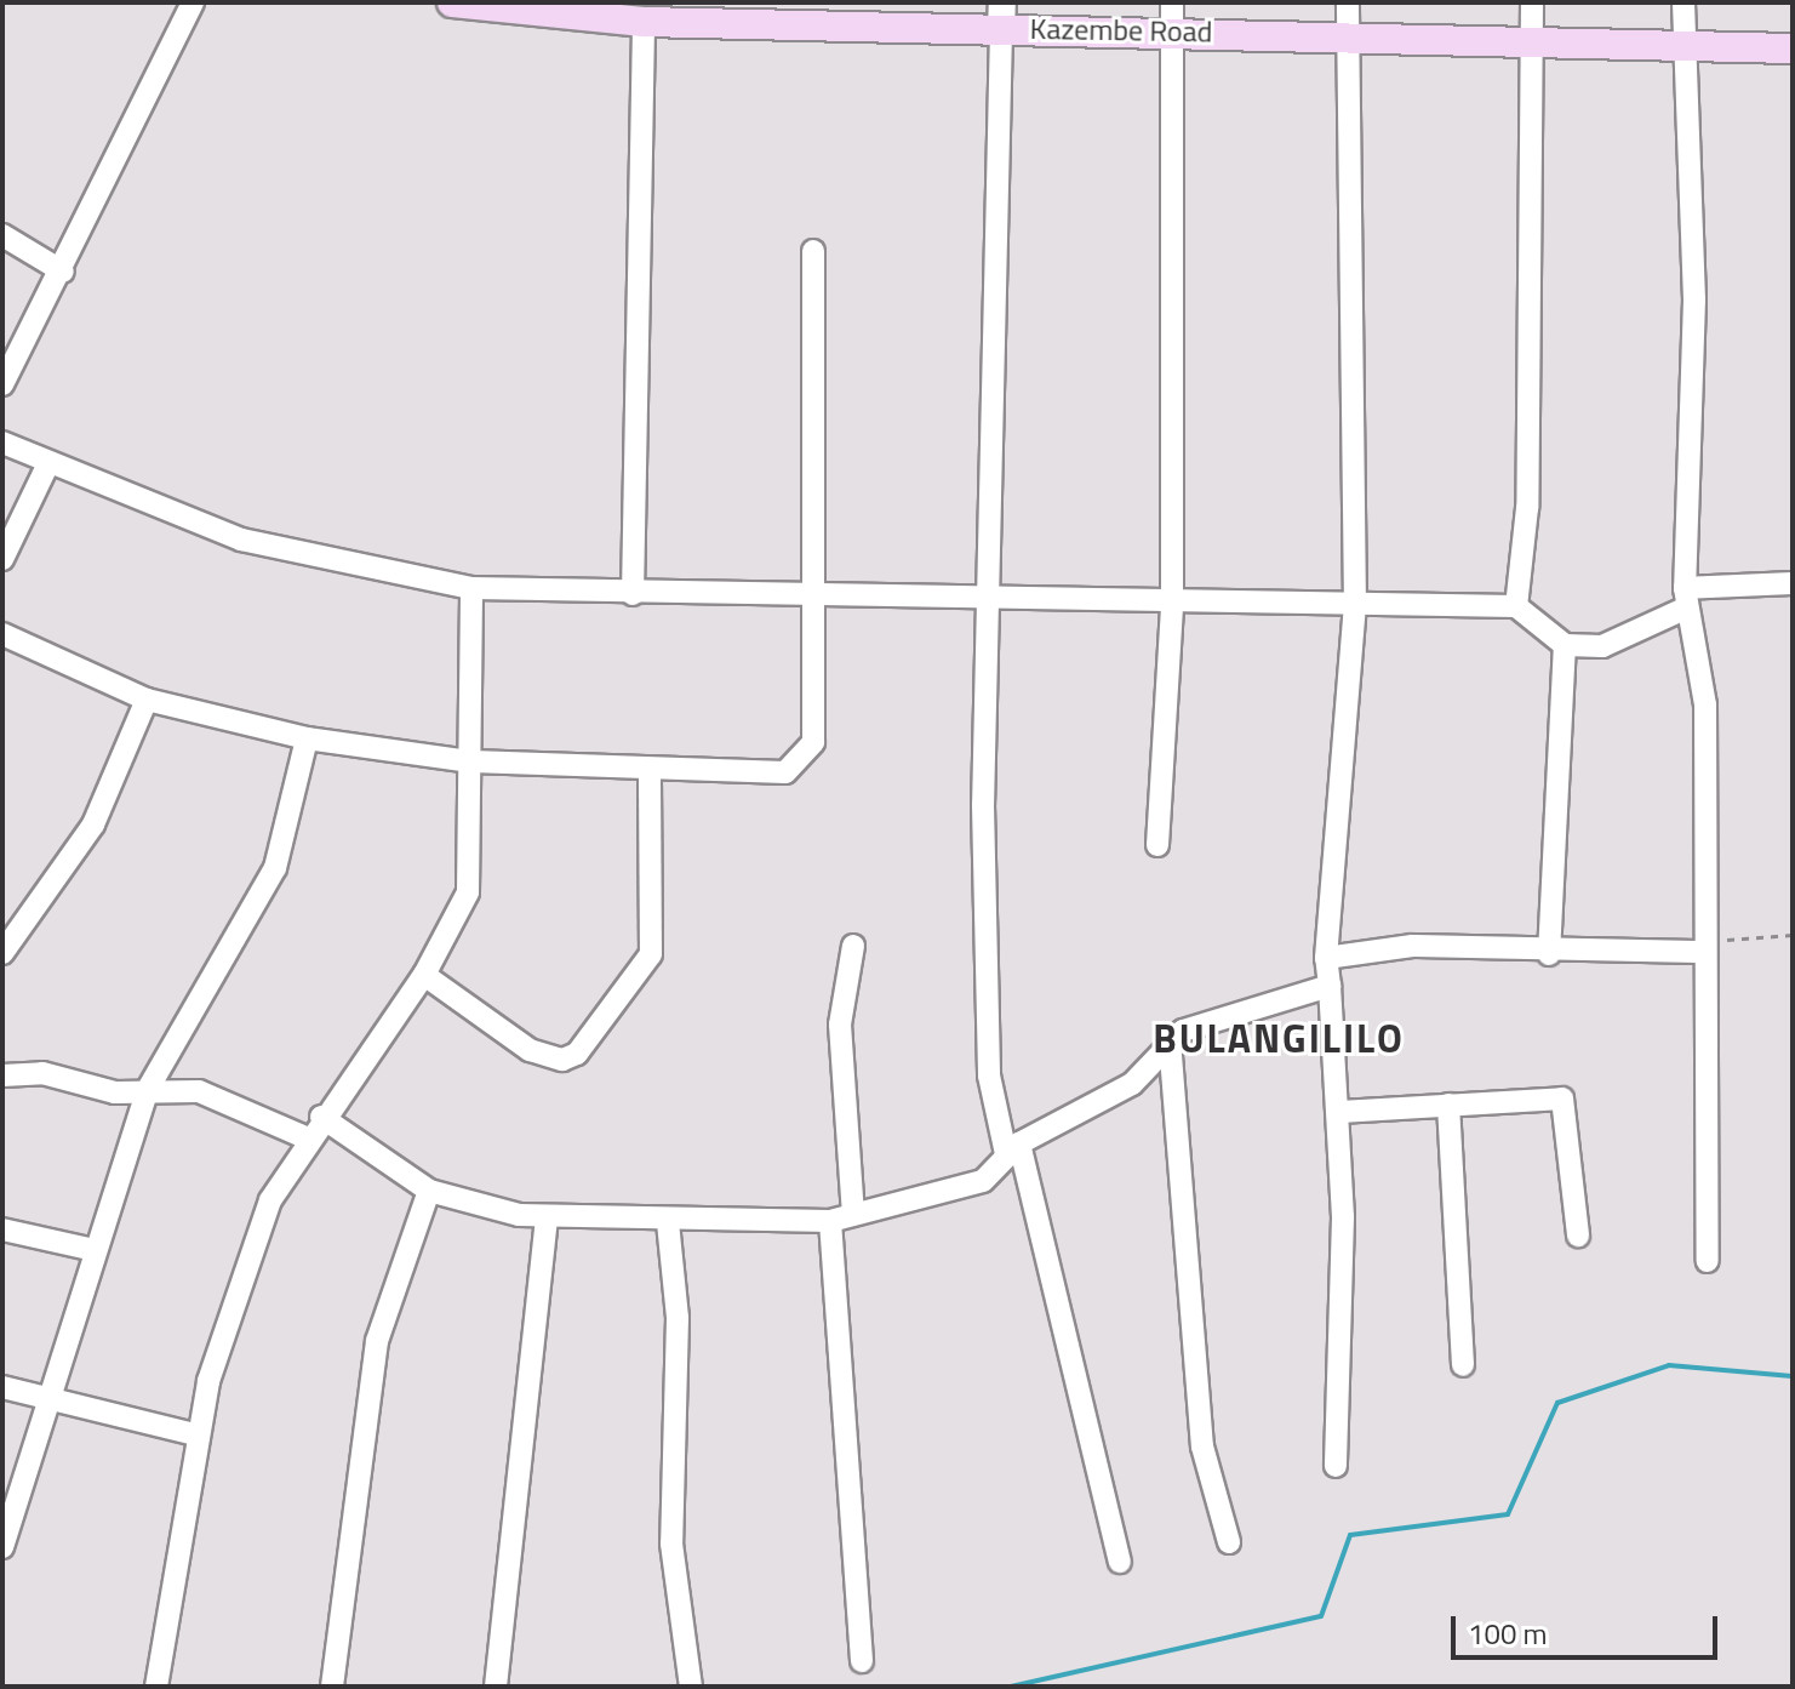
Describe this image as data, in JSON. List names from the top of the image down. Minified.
{"streets":{"main road":["Kazembe Road"]},"districts":["BULANGILILO"],"scale_bar":"100 m"}
